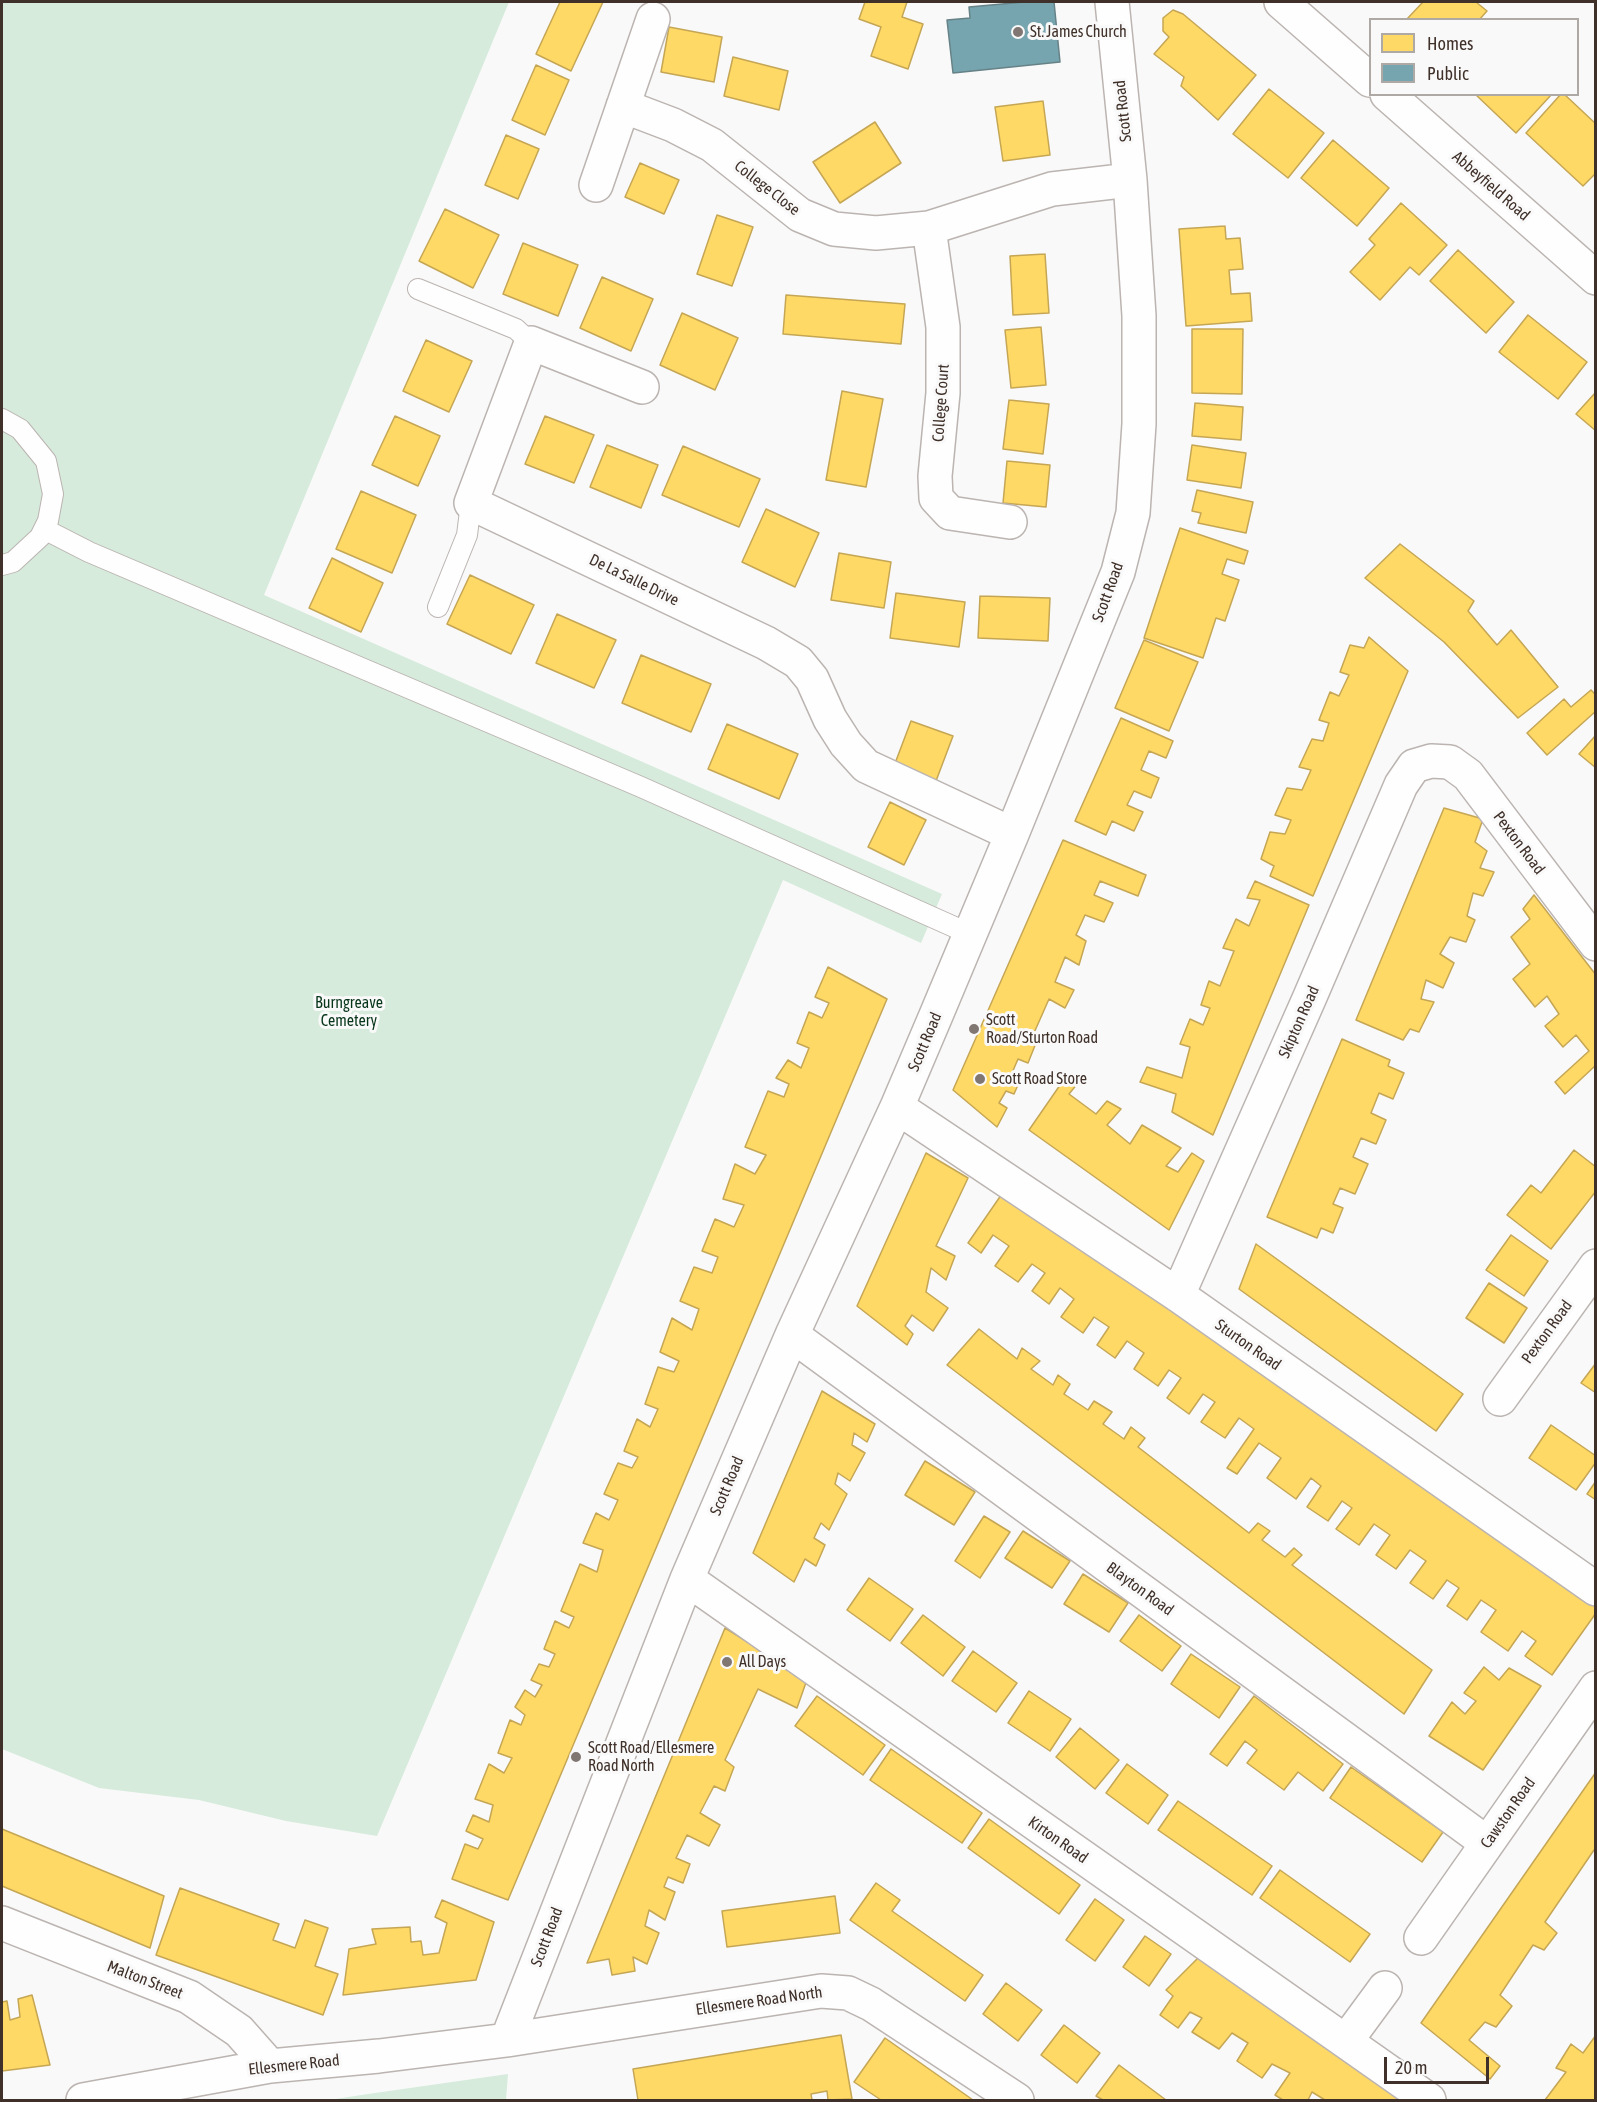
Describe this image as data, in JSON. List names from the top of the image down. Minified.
{"streets":{"street":["Scott Road","Abbeyfield Road","College Close","College Court","De La Salle Drive","Pexton Road","Skipton Road","Sturton Road","Blayton Road","Cawston Road","Kirton Road","Malton Street","Ellesmere Road North","Ellesmere Road"]},"crossings":[["Scott Road","College Close"],["Scott Road","De La Salle Drive"],["Scott Road","Sturton Road"],["Scott Road","Blayton Road"],["Scott Road","Kirton Road"],["Scott Road","Ellesmere Road North"],["Scott Road","Ellesmere Road"],["College Close","College Court"],["Pexton Road","Skipton Road"],["Skipton Road","Sturton Road"],["Blayton Road","Cawston Road"],["Malton Street","Ellesmere Road"],["Ellesmere Road North","Ellesmere Road"]],"parks":["Burngreave Cemetery"],"places":["St. James Church","Scott Road/Sturton Road","Scott Road Store","All Days","Scott Road/Ellesmere Road North"],"legend":["Homes","Public"],"scale_bar":"20 m"}
